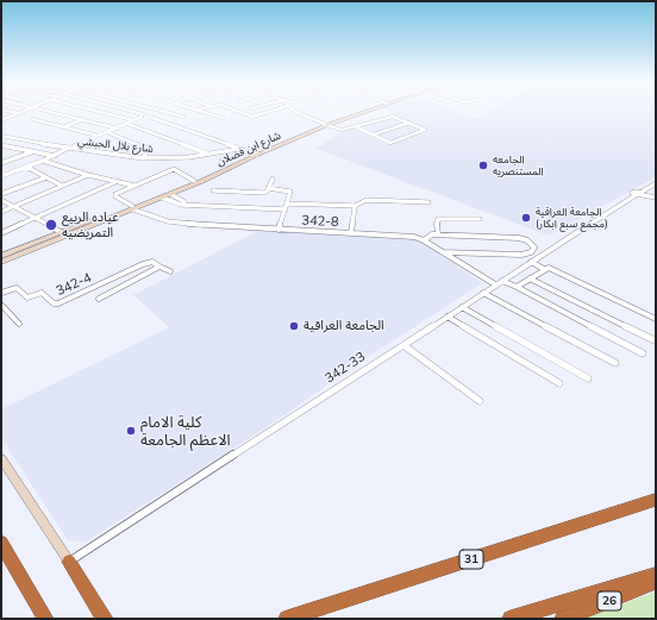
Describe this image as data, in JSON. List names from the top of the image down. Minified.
{"streets":{"highway":["31","26"],"street":["شارع بلال الحبشي","شارع ابن فضلان","342-8","342-4","342-33"]},"crossings":[["شارع ابن فضلان","342-8"],["342-8","342-33"]],"places":["الجامعه المستنصريه","الجامعة العراقية (مجمع سبع ابكار)","عياده الربيع التمريضيه","الجامعة العراقية","كلية الامام الاعظم الجامعة"]}
